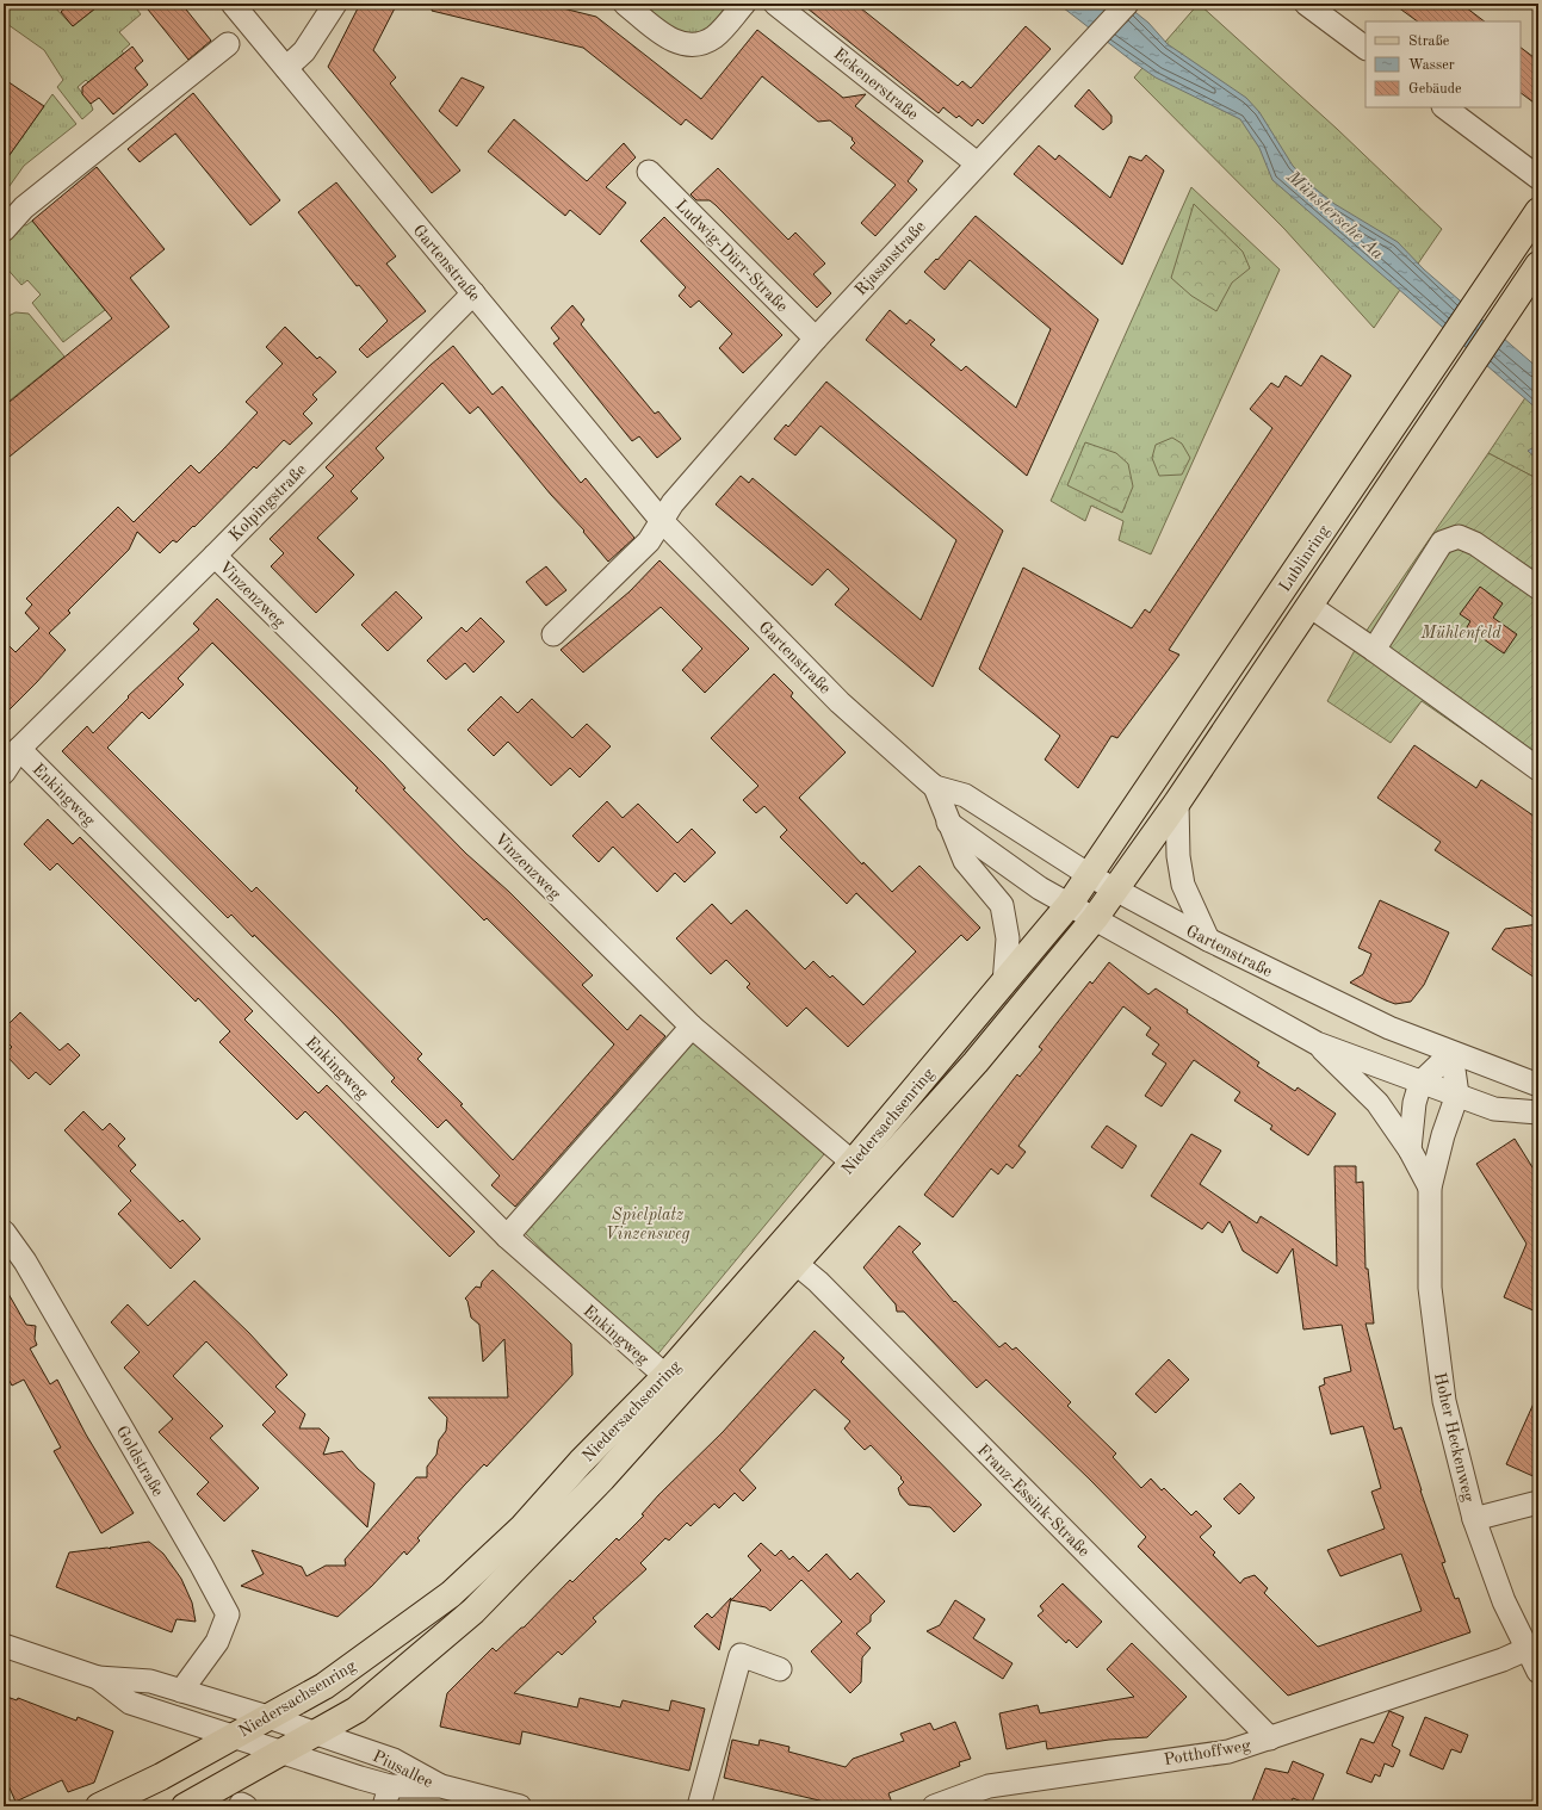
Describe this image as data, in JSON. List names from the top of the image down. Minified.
{"streets":{"main road":["Lublinring","Niedersachsenring"],"street":["Eckenerstraße","Ludwig-Dürr-Straße","Rjasanstraße","Gartenstraße","Kolpingstraße","Vinzenzweg","Enkingweg","Hoher Heckenweg","Goldstraße","Franz-Essink-Straße","Potthoffweg","Piusallee"]},"crossings":[["Eckenerstraße","Rjasanstraße"],["Ludwig-Dürr-Straße","Rjasanstraße"],["Rjasanstraße","Gartenstraße"],["Gartenstraße","Kolpingstraße"],["Gartenstraße","Lublinring"],["Gartenstraße","Niedersachsenring"],["Gartenstraße","Hoher Heckenweg"],["Kolpingstraße","Vinzenzweg"],["Kolpingstraße","Enkingweg"],["Lublinring","Niedersachsenring"],["Vinzenzweg","Niedersachsenring"],["Enkingweg","Niedersachsenring"],["Niedersachsenring","Franz-Essink-Straße"],["Niedersachsenring","Piusallee"],["Hoher Heckenweg","Potthoffweg"],["Goldstraße","Piusallee"],["Franz-Essink-Straße","Potthoffweg"]],"water":["Münstersche Aa"],"parks":["Mühlenfeld","Spielplatz Vinzensweg"],"legend":["Straße","Wasser","Gebäude"]}
